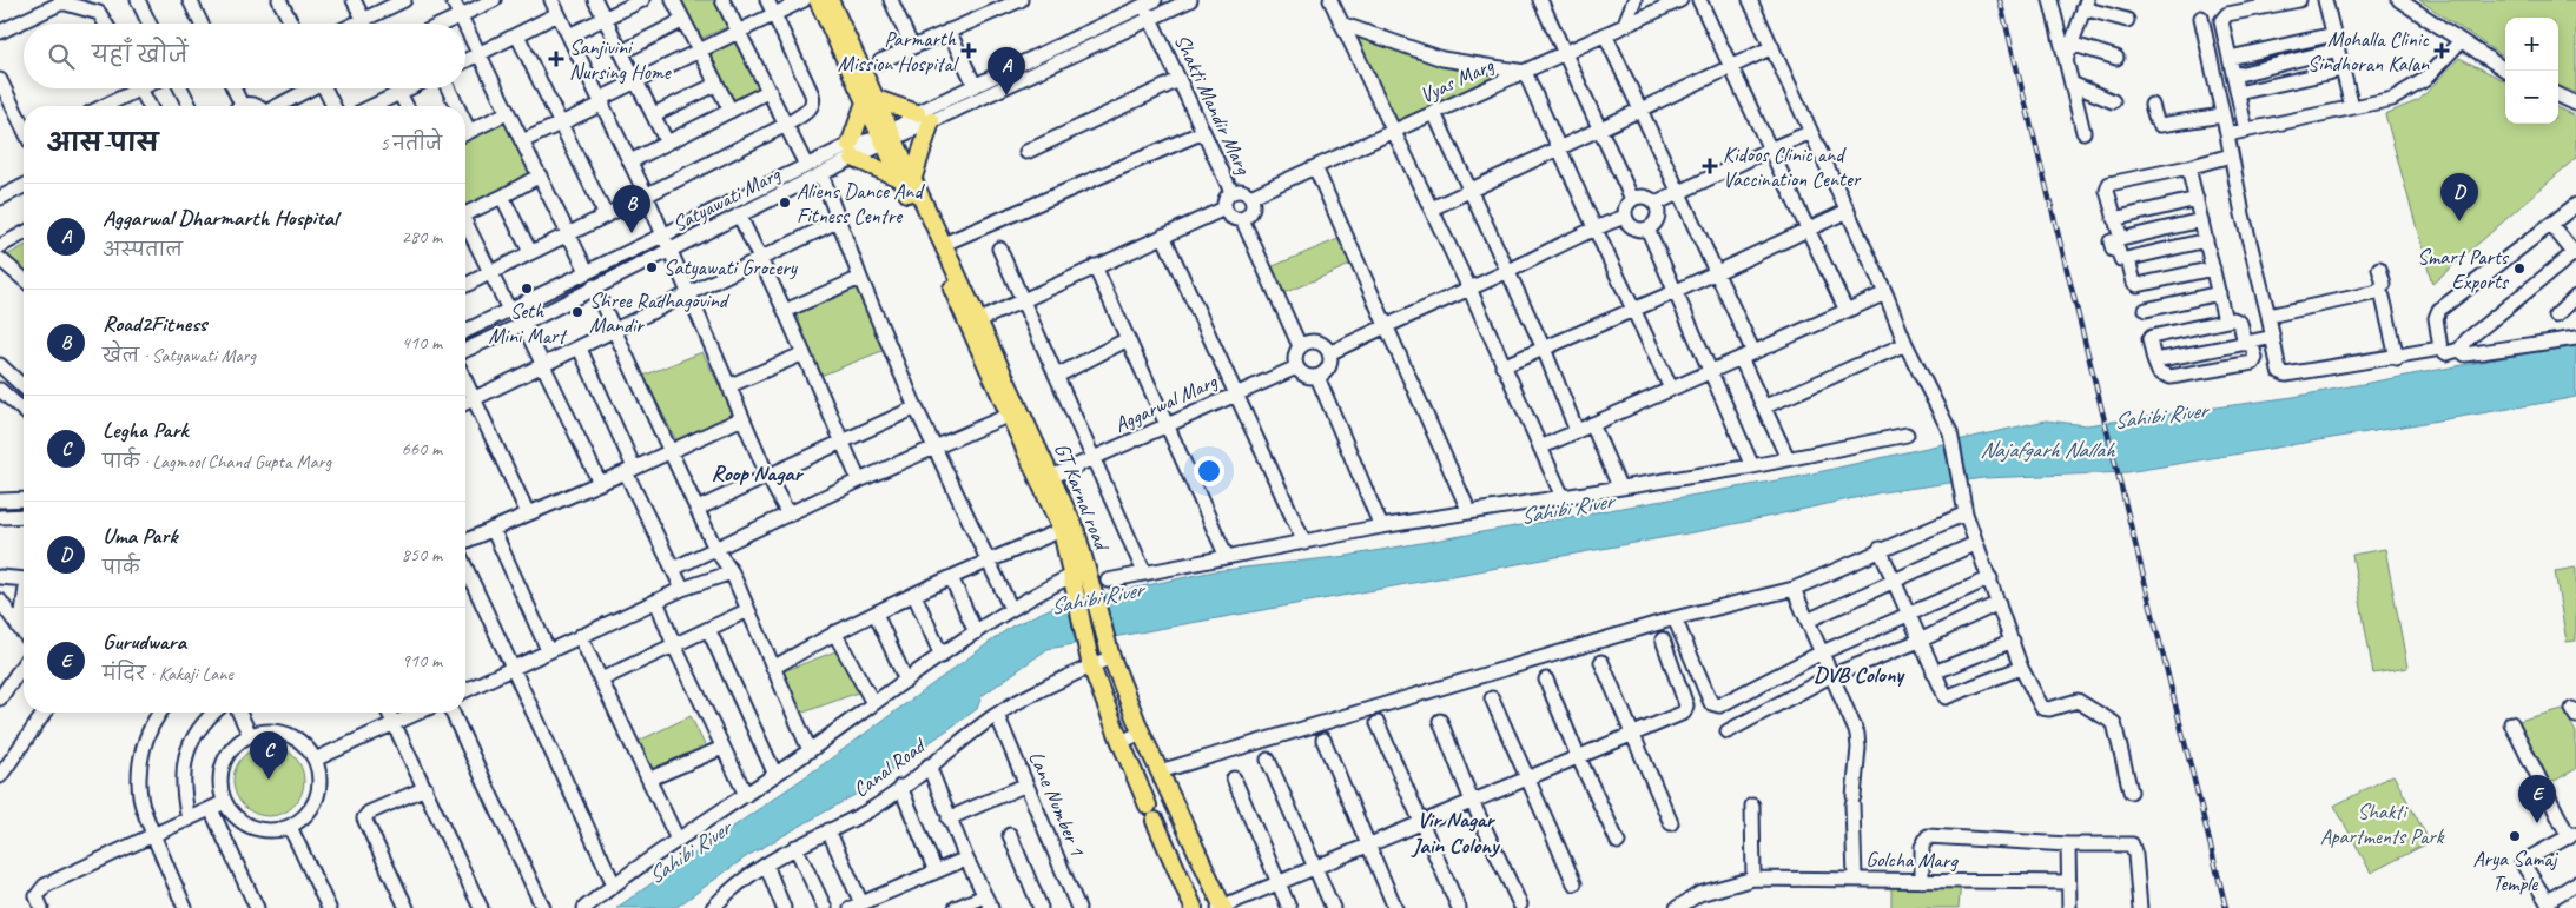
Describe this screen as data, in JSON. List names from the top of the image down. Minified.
{"streets":{"main road":["GT Karnal road"],"street":["Vyas Marg","Shakti Mandir Marg","Satyawati Marg","Aggarwal Marg","Canal Road","Lane Number 1","Golcha Marg"]},"crossings":[["Vyas Marg","Shakti Mandir Marg"],["Satyawati Marg","GT Karnal road"],["Aggarwal Marg","GT Karnal road"],["GT Karnal road","Canal Road"],["Canal Road","Lane Number 1"]],"districts":["Roop Nagar","DVB Colony","Vir Nagar Jain Colony"],"water":["Sahibi River","Najafgarh Nallah"],"parks":["Shakti Apartments Park"],"places":{"health":["Parmarth Mission Hospital","Mohalla Clinic Sindhoran Kalan","Sanjivini Nursing Home","Kidoos Clinic and Vaccination Center"],"other":["Aliens Dance And Fitness Centre","Satyawati Grocery","Smart Parts Exports","Seth Mini Mart","Shree Radhagovind Mandir","Arya Samaj Temple"]},"page":{"map_buttons":["+","−"],"search":"यहाँ खोजें","pins":["A","D","B","C","E"],"heading":["आस-पास","5 नतीजे"],"list":[{"mark":"A","name":"Aggarwal Dharmarth Hospital","note":"अस्पताल","value":"280 m"},{"mark":"B","name":"Road2Fitness","note":"खेल · Satyawati Marg","value":"410 m"},{"mark":"C","name":"Legha Park","note":"पार्क · Lagmool Chand Gupta Marg","value":"660 m"},{"mark":"D","name":"Uma Park","note":"पार्क","value":"850 m"},{"mark":"E","name":"Gurudwara","note":"मंदिर · Kakaji Lane","value":"910 m"}]}}
